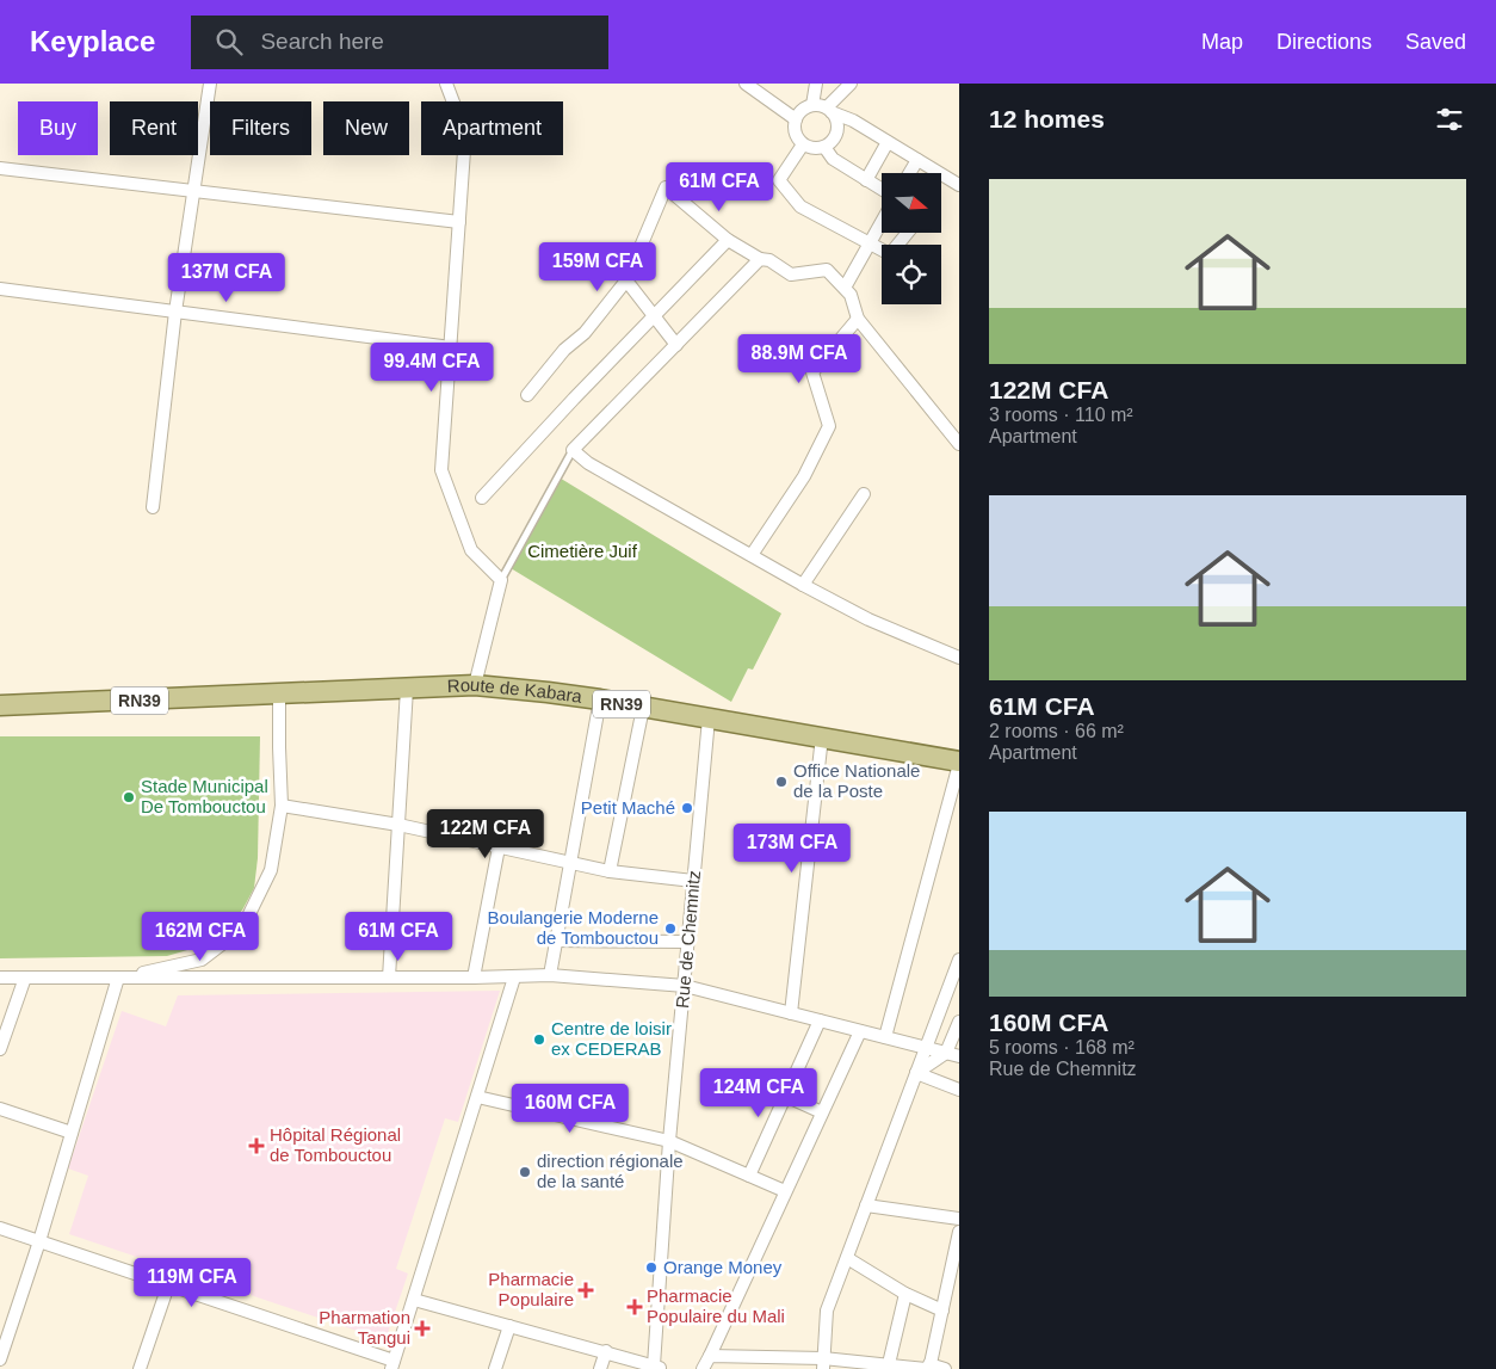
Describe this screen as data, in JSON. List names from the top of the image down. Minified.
{"streets":{"main road":["Route de Kabara","RN39"],"street":["Rue de Chemnitz"]},"crossings":[["Route de Kabara","RN39"],["Route de Kabara","Rue de Chemnitz"]],"parks":["Cimetière Juif"],"places":{"other":["Office Nationale de la Poste","Stade Municipal De Tombouctou","Petit Maché","Boulangerie Moderne de Tombouctou","Centre de loisir ex CEDERAB","direction régionale de la santé","Orange Money"],"health":["Hôpital Régional de Tombouctou","Pharmacie Populaire","Pharmacie Populaire du Mali","Pharmation Tangui"]},"north":"right","page":{"header":"Keyplace","search":"Search here","nav":["Map","Directions","Saved"],"heading":"12 homes","chip":["Buy","Rent","Filters","New","Apartment"],"list":[{"name":"122M CFA","note":"3 rooms · 110 m² · Apartment"},{"name":"61M CFA","note":"2 rooms · 66 m² · Apartment"},{"name":"160M CFA","note":"5 rooms · 168 m² · Rue de Chemnitz"}],"price":["61M CFA","159M CFA","137M CFA","88.9M CFA","99.4M CFA","122M CFA","173M CFA","162M CFA","61M CFA","124M CFA","160M CFA","119M CFA"]}}
